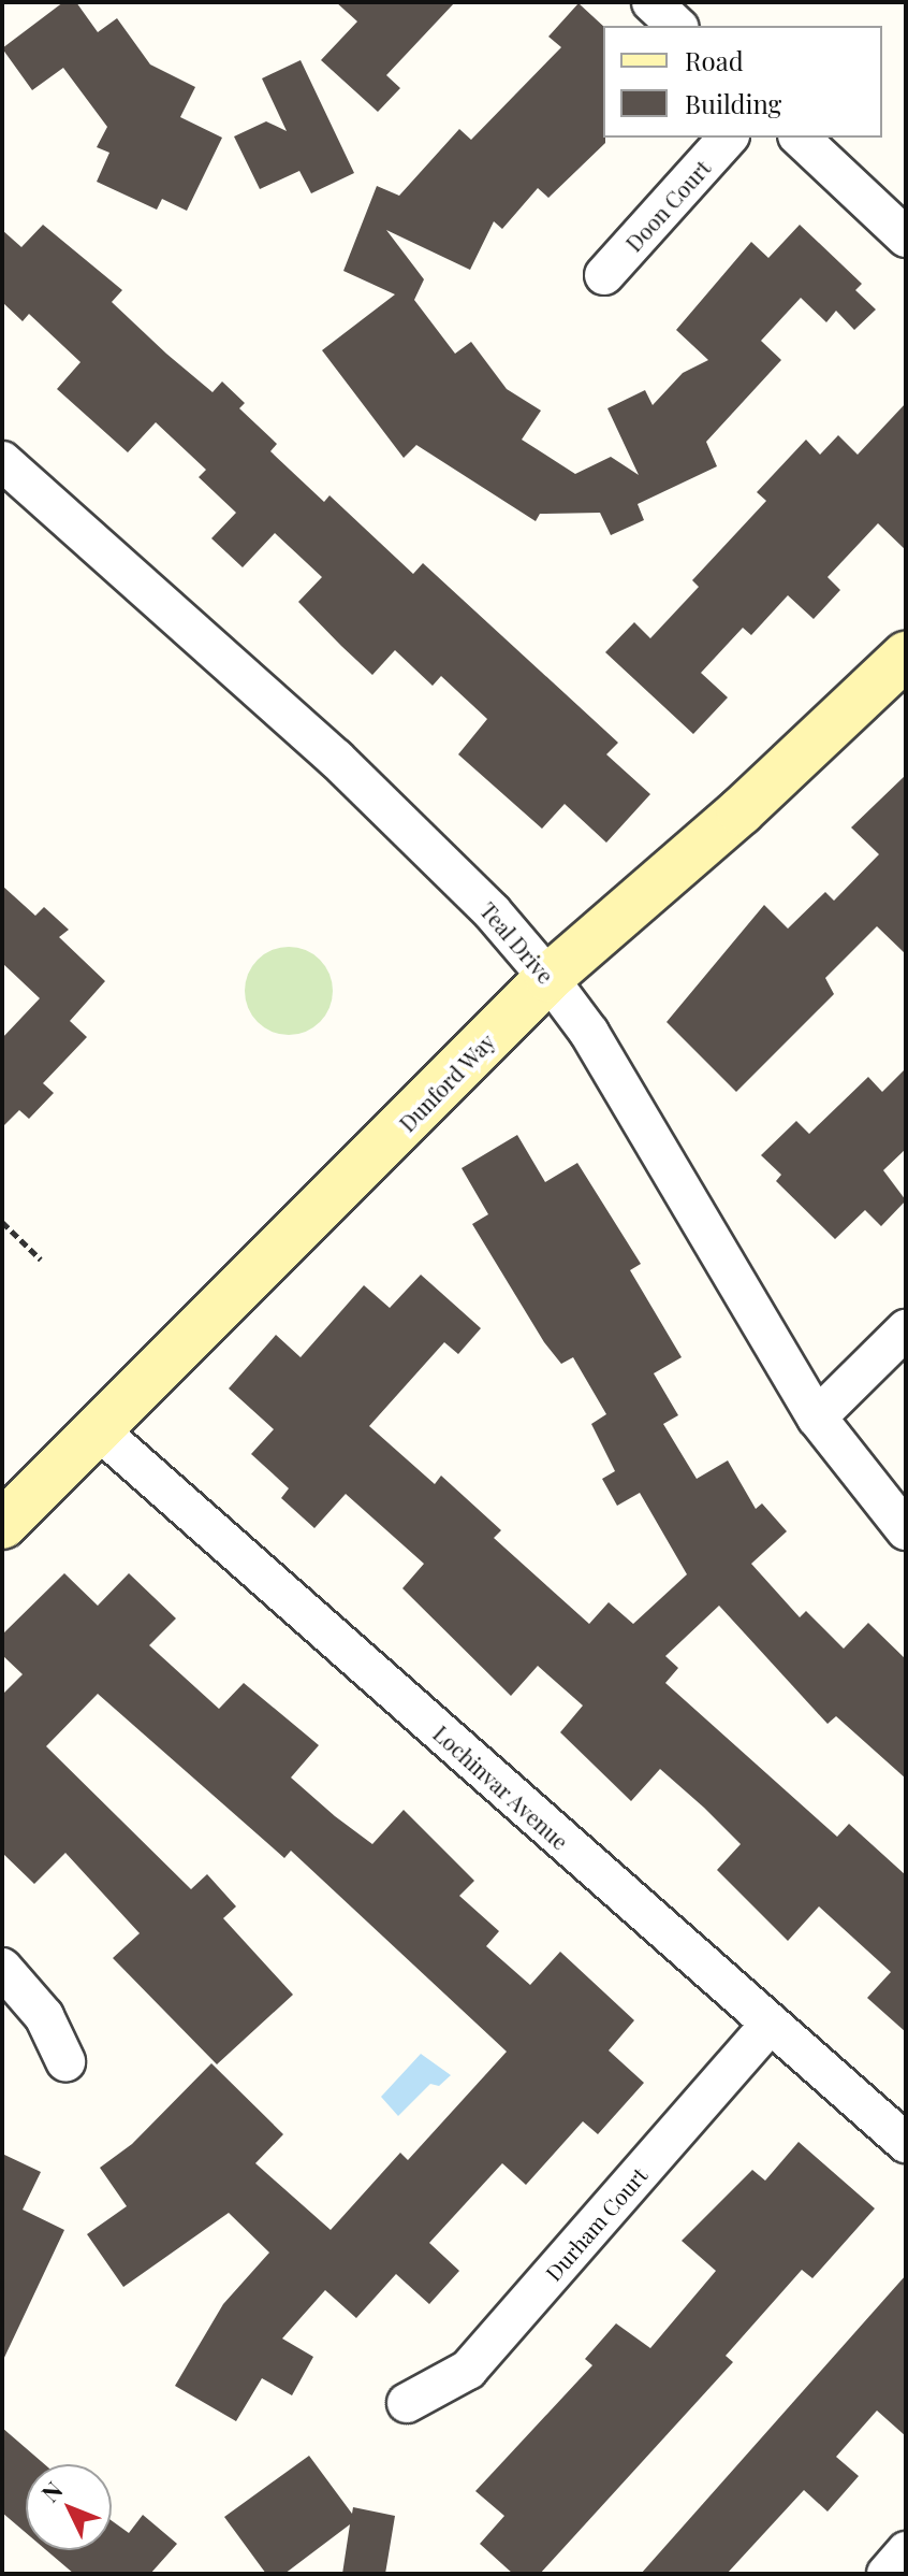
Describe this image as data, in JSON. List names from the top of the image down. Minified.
{"streets":{"street":["Doon Court","Teal Drive","Dunford Way","Lochinvar Avenue","Durham Court"]},"crossings":[["Teal Drive","Dunford Way"],["Dunford Way","Lochinvar Avenue"],["Lochinvar Avenue","Durham Court"]],"legend":["Road","Building"],"north":"top left"}
